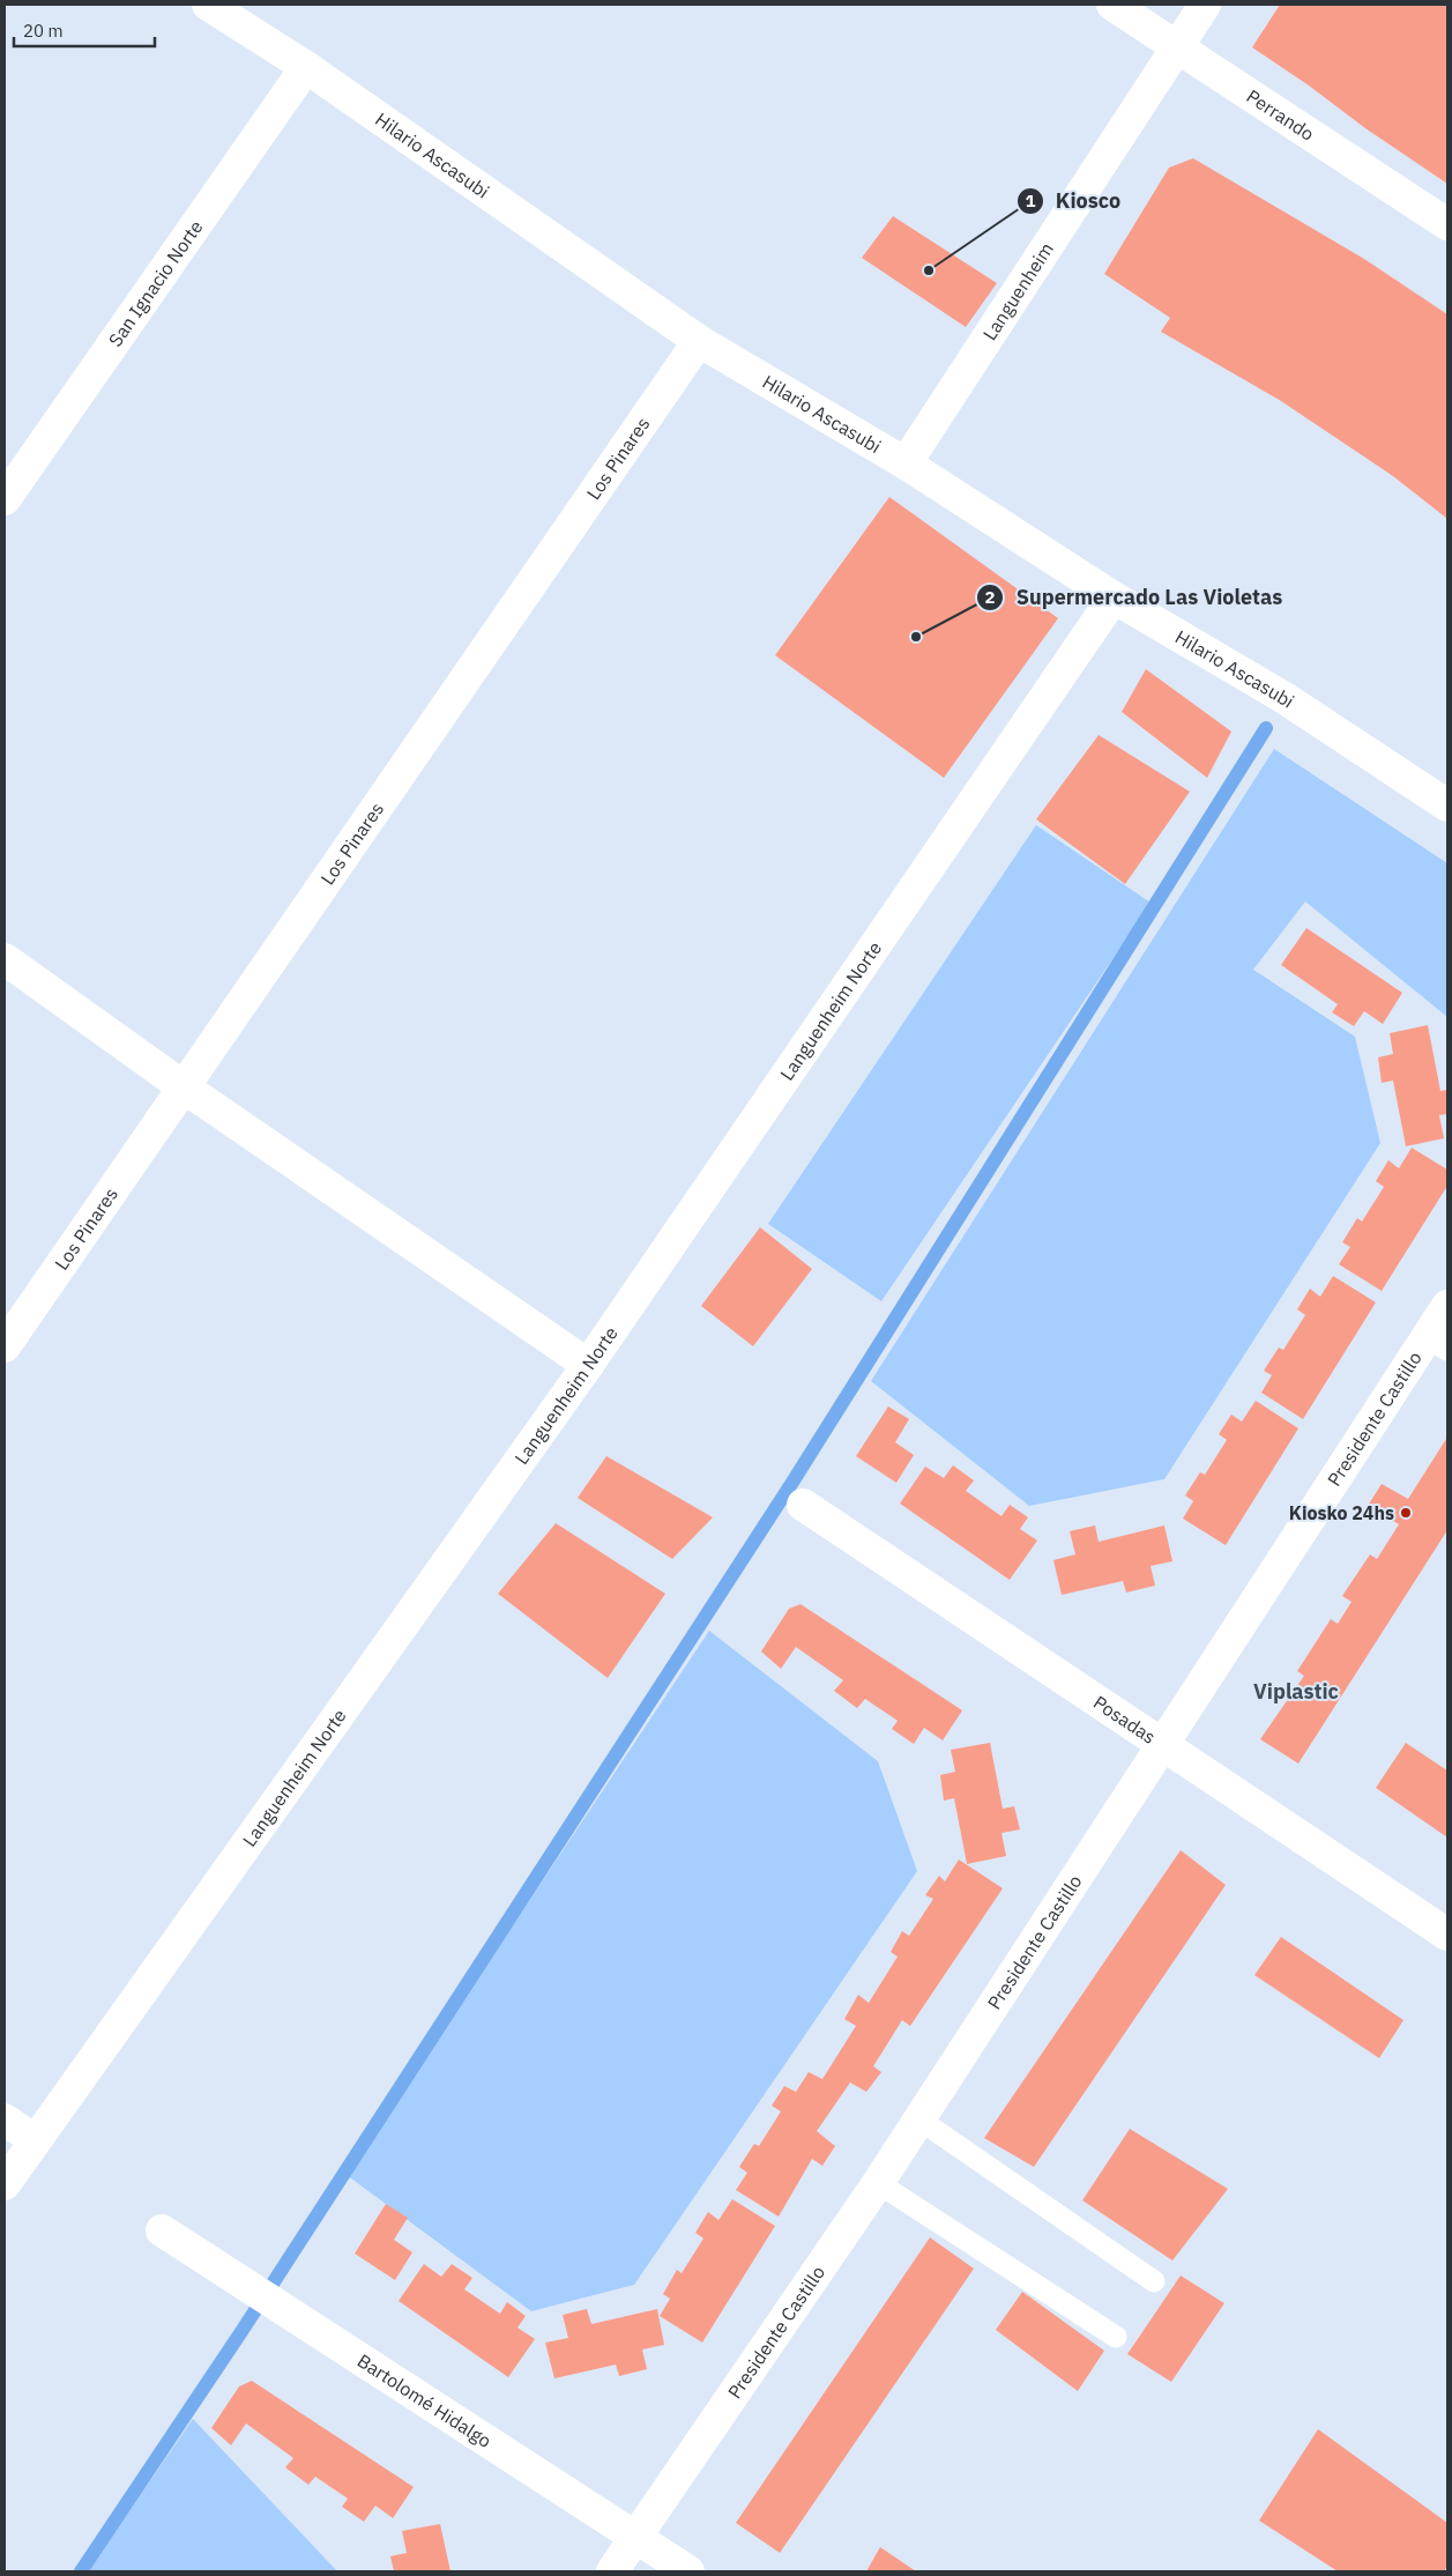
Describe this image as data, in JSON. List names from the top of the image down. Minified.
{"streets":{"street":["Perrando","Hilario Ascasubi","San Ignacio Norte","Languenheim","Los Pinares","Languenheim Norte","Presidente Castillo","Posadas","Bartolomé Hidalgo"]},"crossings":[["Perrando","Languenheim"],["Hilario Ascasubi","San Ignacio Norte"],["Hilario Ascasubi","Languenheim"],["Hilario Ascasubi","Los Pinares"],["Hilario Ascasubi","Languenheim Norte"],["Presidente Castillo","Posadas"],["Presidente Castillo","Bartolomé Hidalgo"]],"districts":["Viplastic"],"places":["Kiosco","Supermercado Las Violetas","Kiosko 24hs"],"scale_bar":"20 m"}
